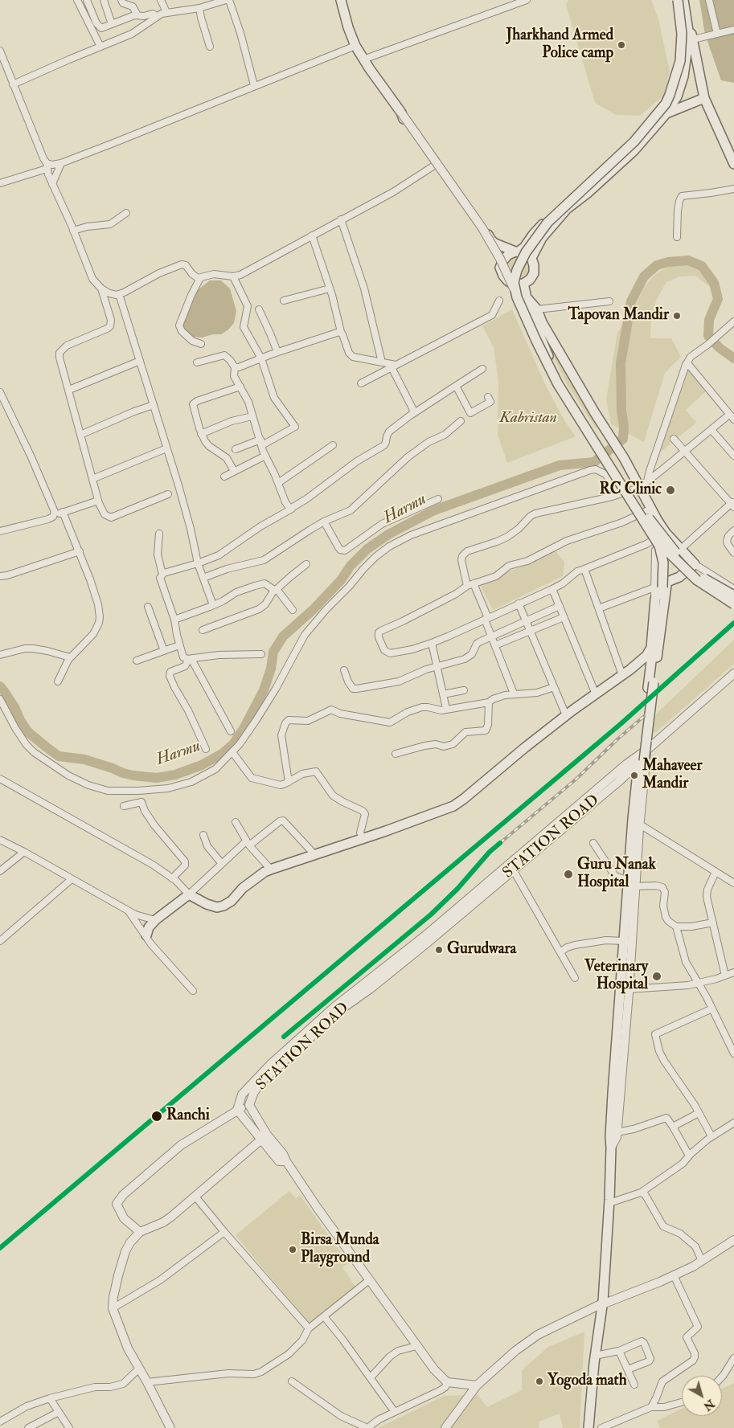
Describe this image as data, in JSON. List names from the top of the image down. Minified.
{"streets":{"street":["STATION ROAD"]},"water":["Harmu"],"parks":["Kabristan"],"places":["Jharkhand Armed Police camp","Tapovan Mandir","RC Clinic","Mahaveer Mandir","Guru Nanak Hospital","Gurudwara","Veterinary Hospital","Ranchi","Birsa Munda Playground","Yogoda math"],"north":"bottom right"}
